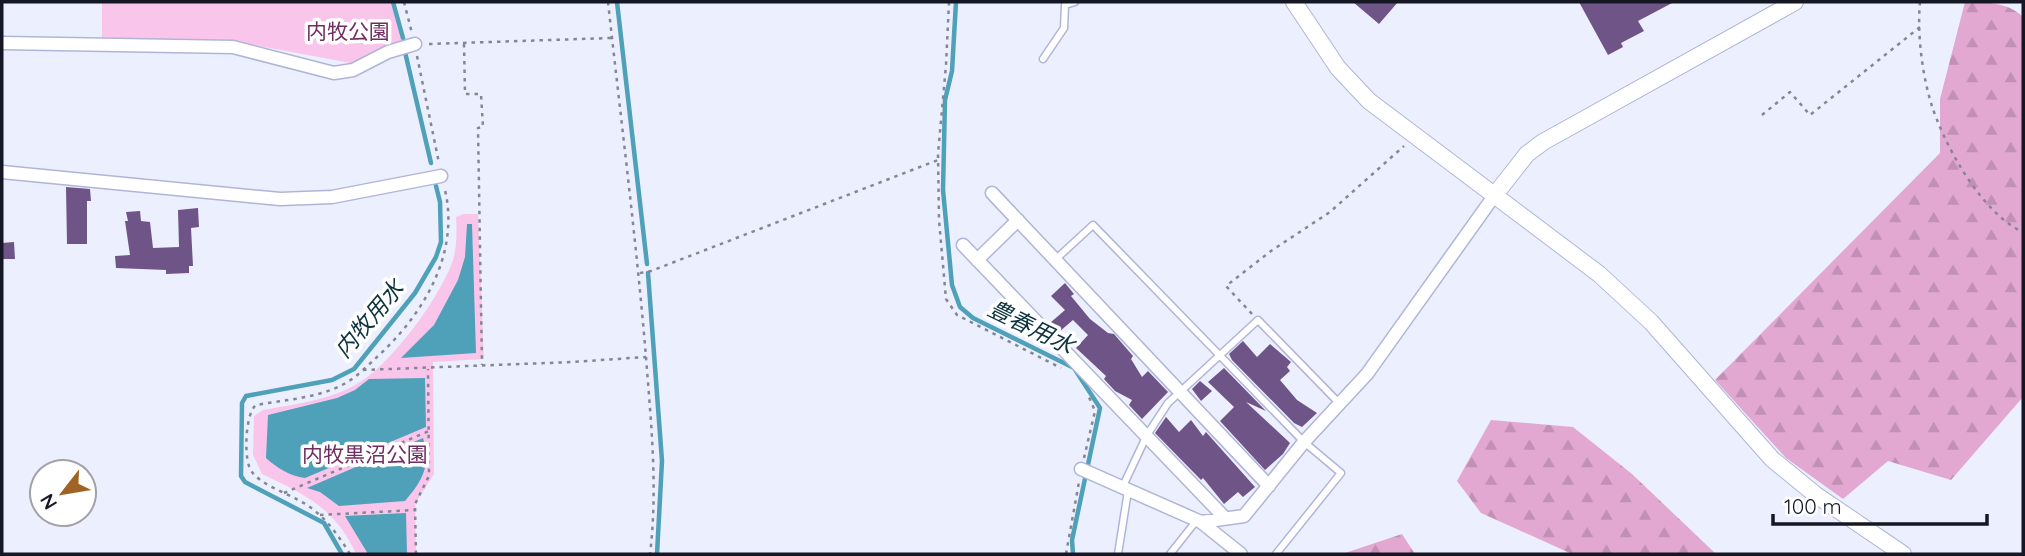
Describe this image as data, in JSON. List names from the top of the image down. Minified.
{"water":["内牧用水","豊春用水"],"parks":["内牧公園","内牧黒沼公園"],"scale_bar":"100 m","north":"bottom left"}
